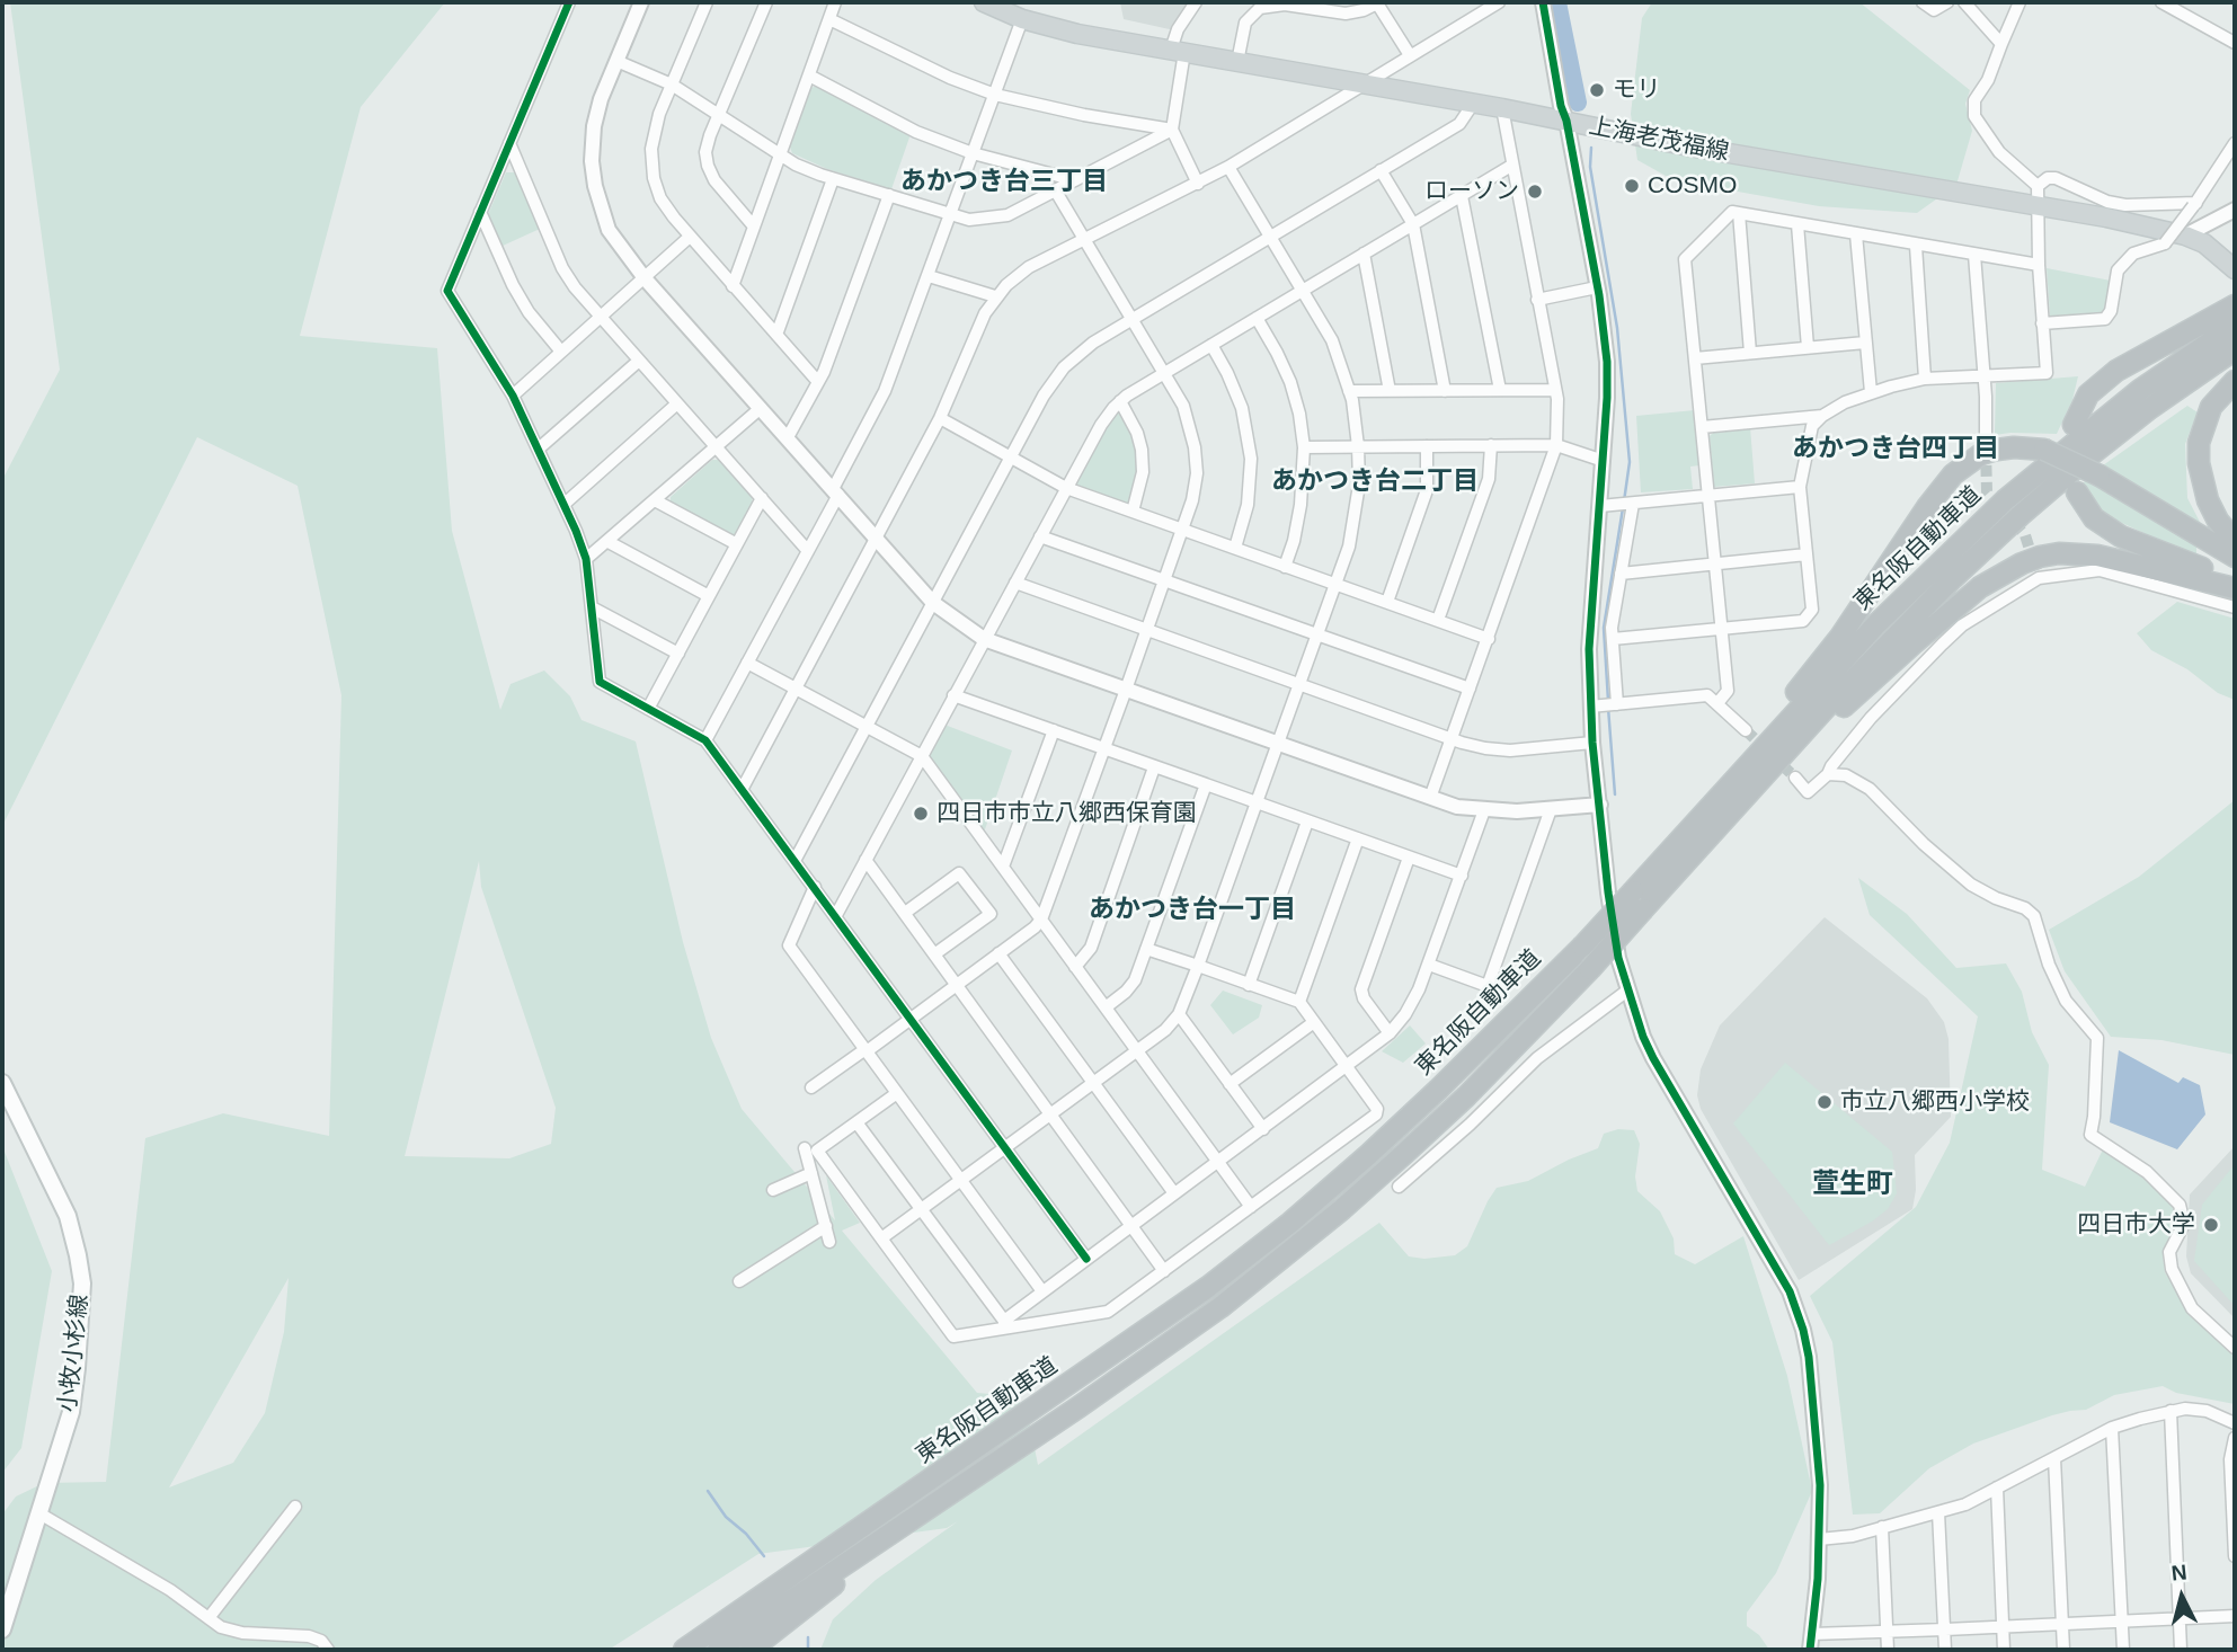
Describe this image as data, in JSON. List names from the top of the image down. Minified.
{"streets":{"highway":["東名阪自動車道"],"main road":["上海老茂福線","小牧小杉線"]},"districts":["あかつき台三丁目","あかつき台四丁目","あかつき台二丁目","あかつき台一丁目","萱生町"],"places":["モリ","COSMO","ローソン","四日市市立八郷西保育園","市立八郷西小学校","四日市大学"],"north":"top"}
